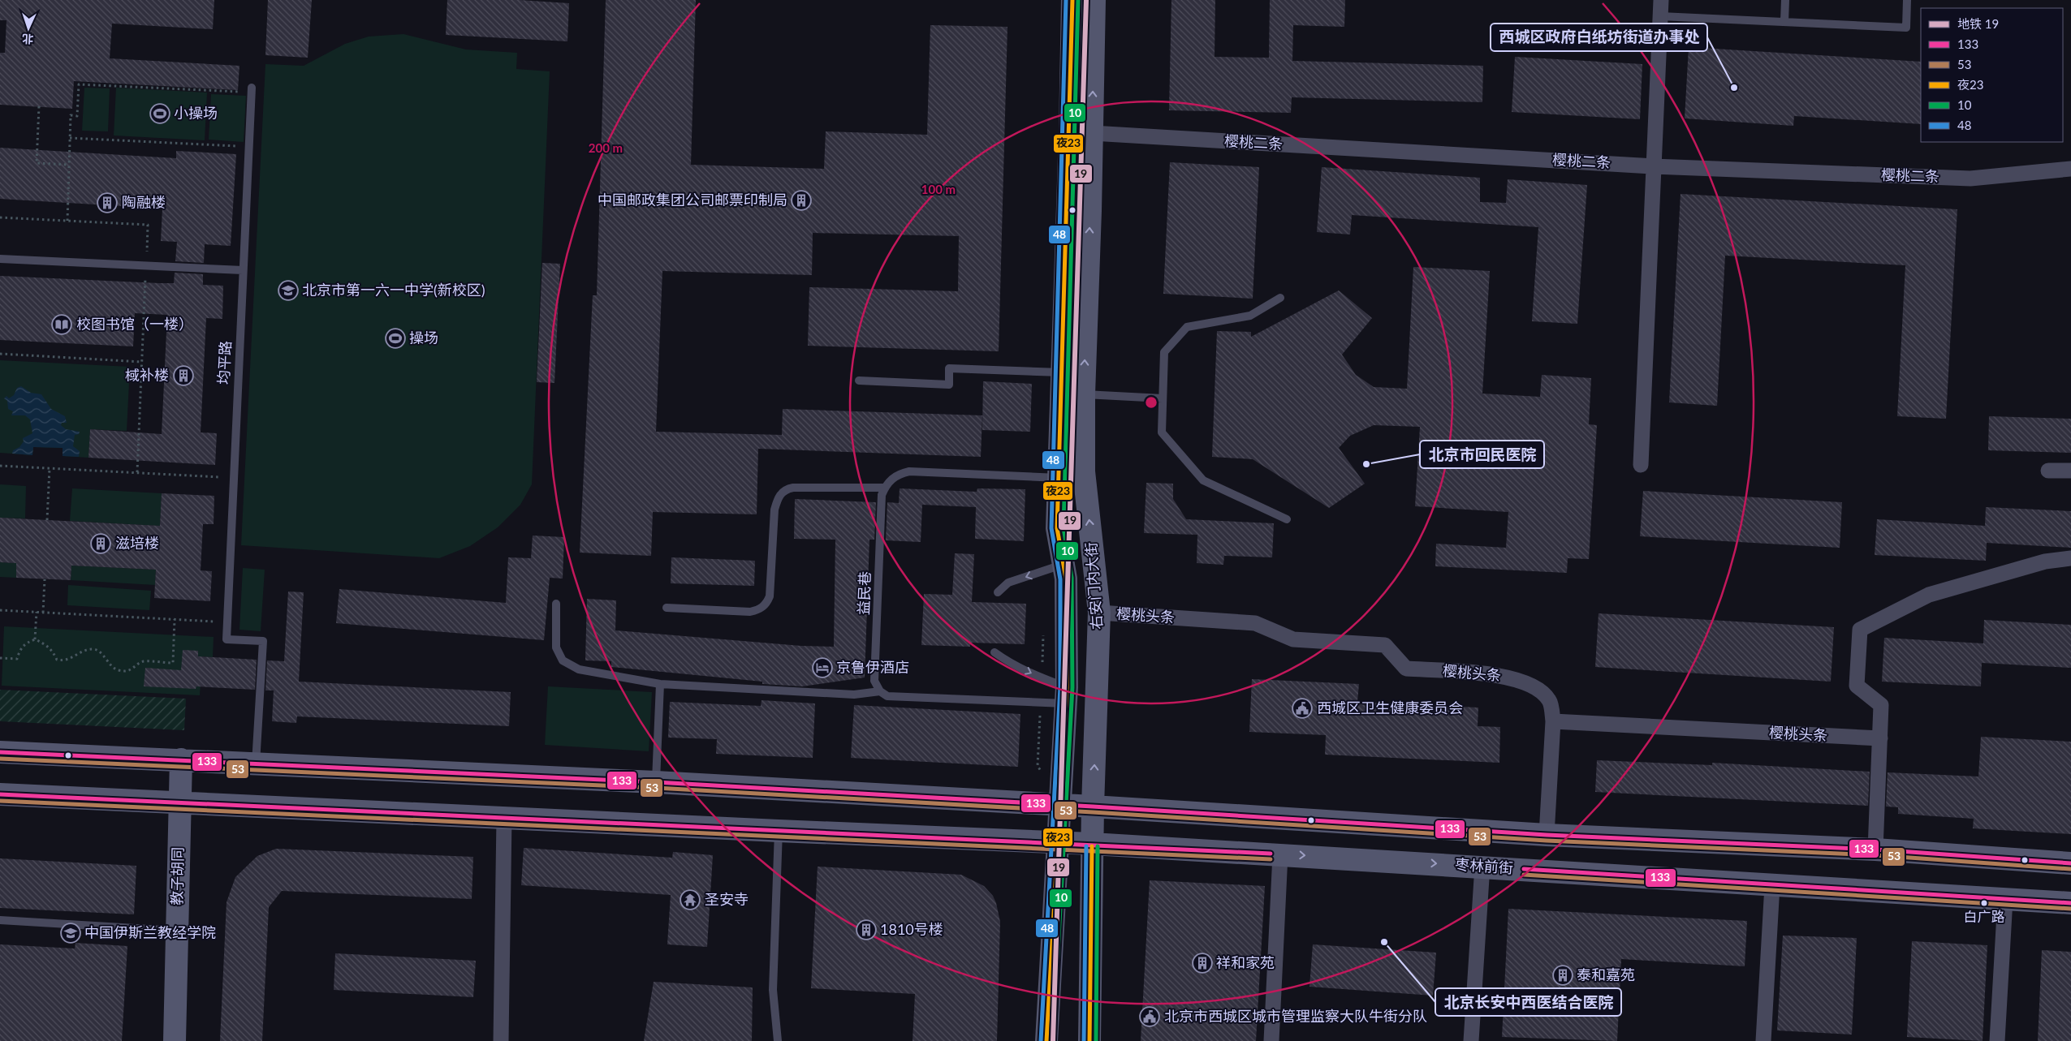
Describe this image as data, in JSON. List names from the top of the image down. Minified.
{"streets":{"main road":["右安门内大街","枣林前街","教子胡同"],"street":["樱桃二条","樱桃头条"],"lane":["均平路","益民巷"]},"crossings":[["樱桃二条","右安门内大街"],["右安门内大街","樱桃头条"],["右安门内大街","枣林前街"],["枣林前街","教子胡同"]],"places":{"other":["西城区政府白纸坊街道办事处","北京市回民医院","白广路","北京长安中西医结合医院"],"sports":["小操场","操场"],"building":["中国邮政集团公司邮票印制局","陶融楼","棫补楼","滋培楼","1810号楼","祥和家苑","泰和嘉苑"],"school or university":["北京市第一六一中学(新校区)","中国伊斯兰教经学院"],"library":["校图书馆（一楼）"],"hotel":["京鲁伊酒店"],"public building":["西城区卫生健康委员会","北京市西城区城市管理监察大队牛街分队"],"temple":["圣安寺"]},"lines":["metro line 19","transit line 夜23","transit line 10","transit line 48","transit line 133","transit line 53"],"legend":["地铁 19","133","53","夜23","10","48"],"north":"bottom","rings":["200 m","100 m"]}
